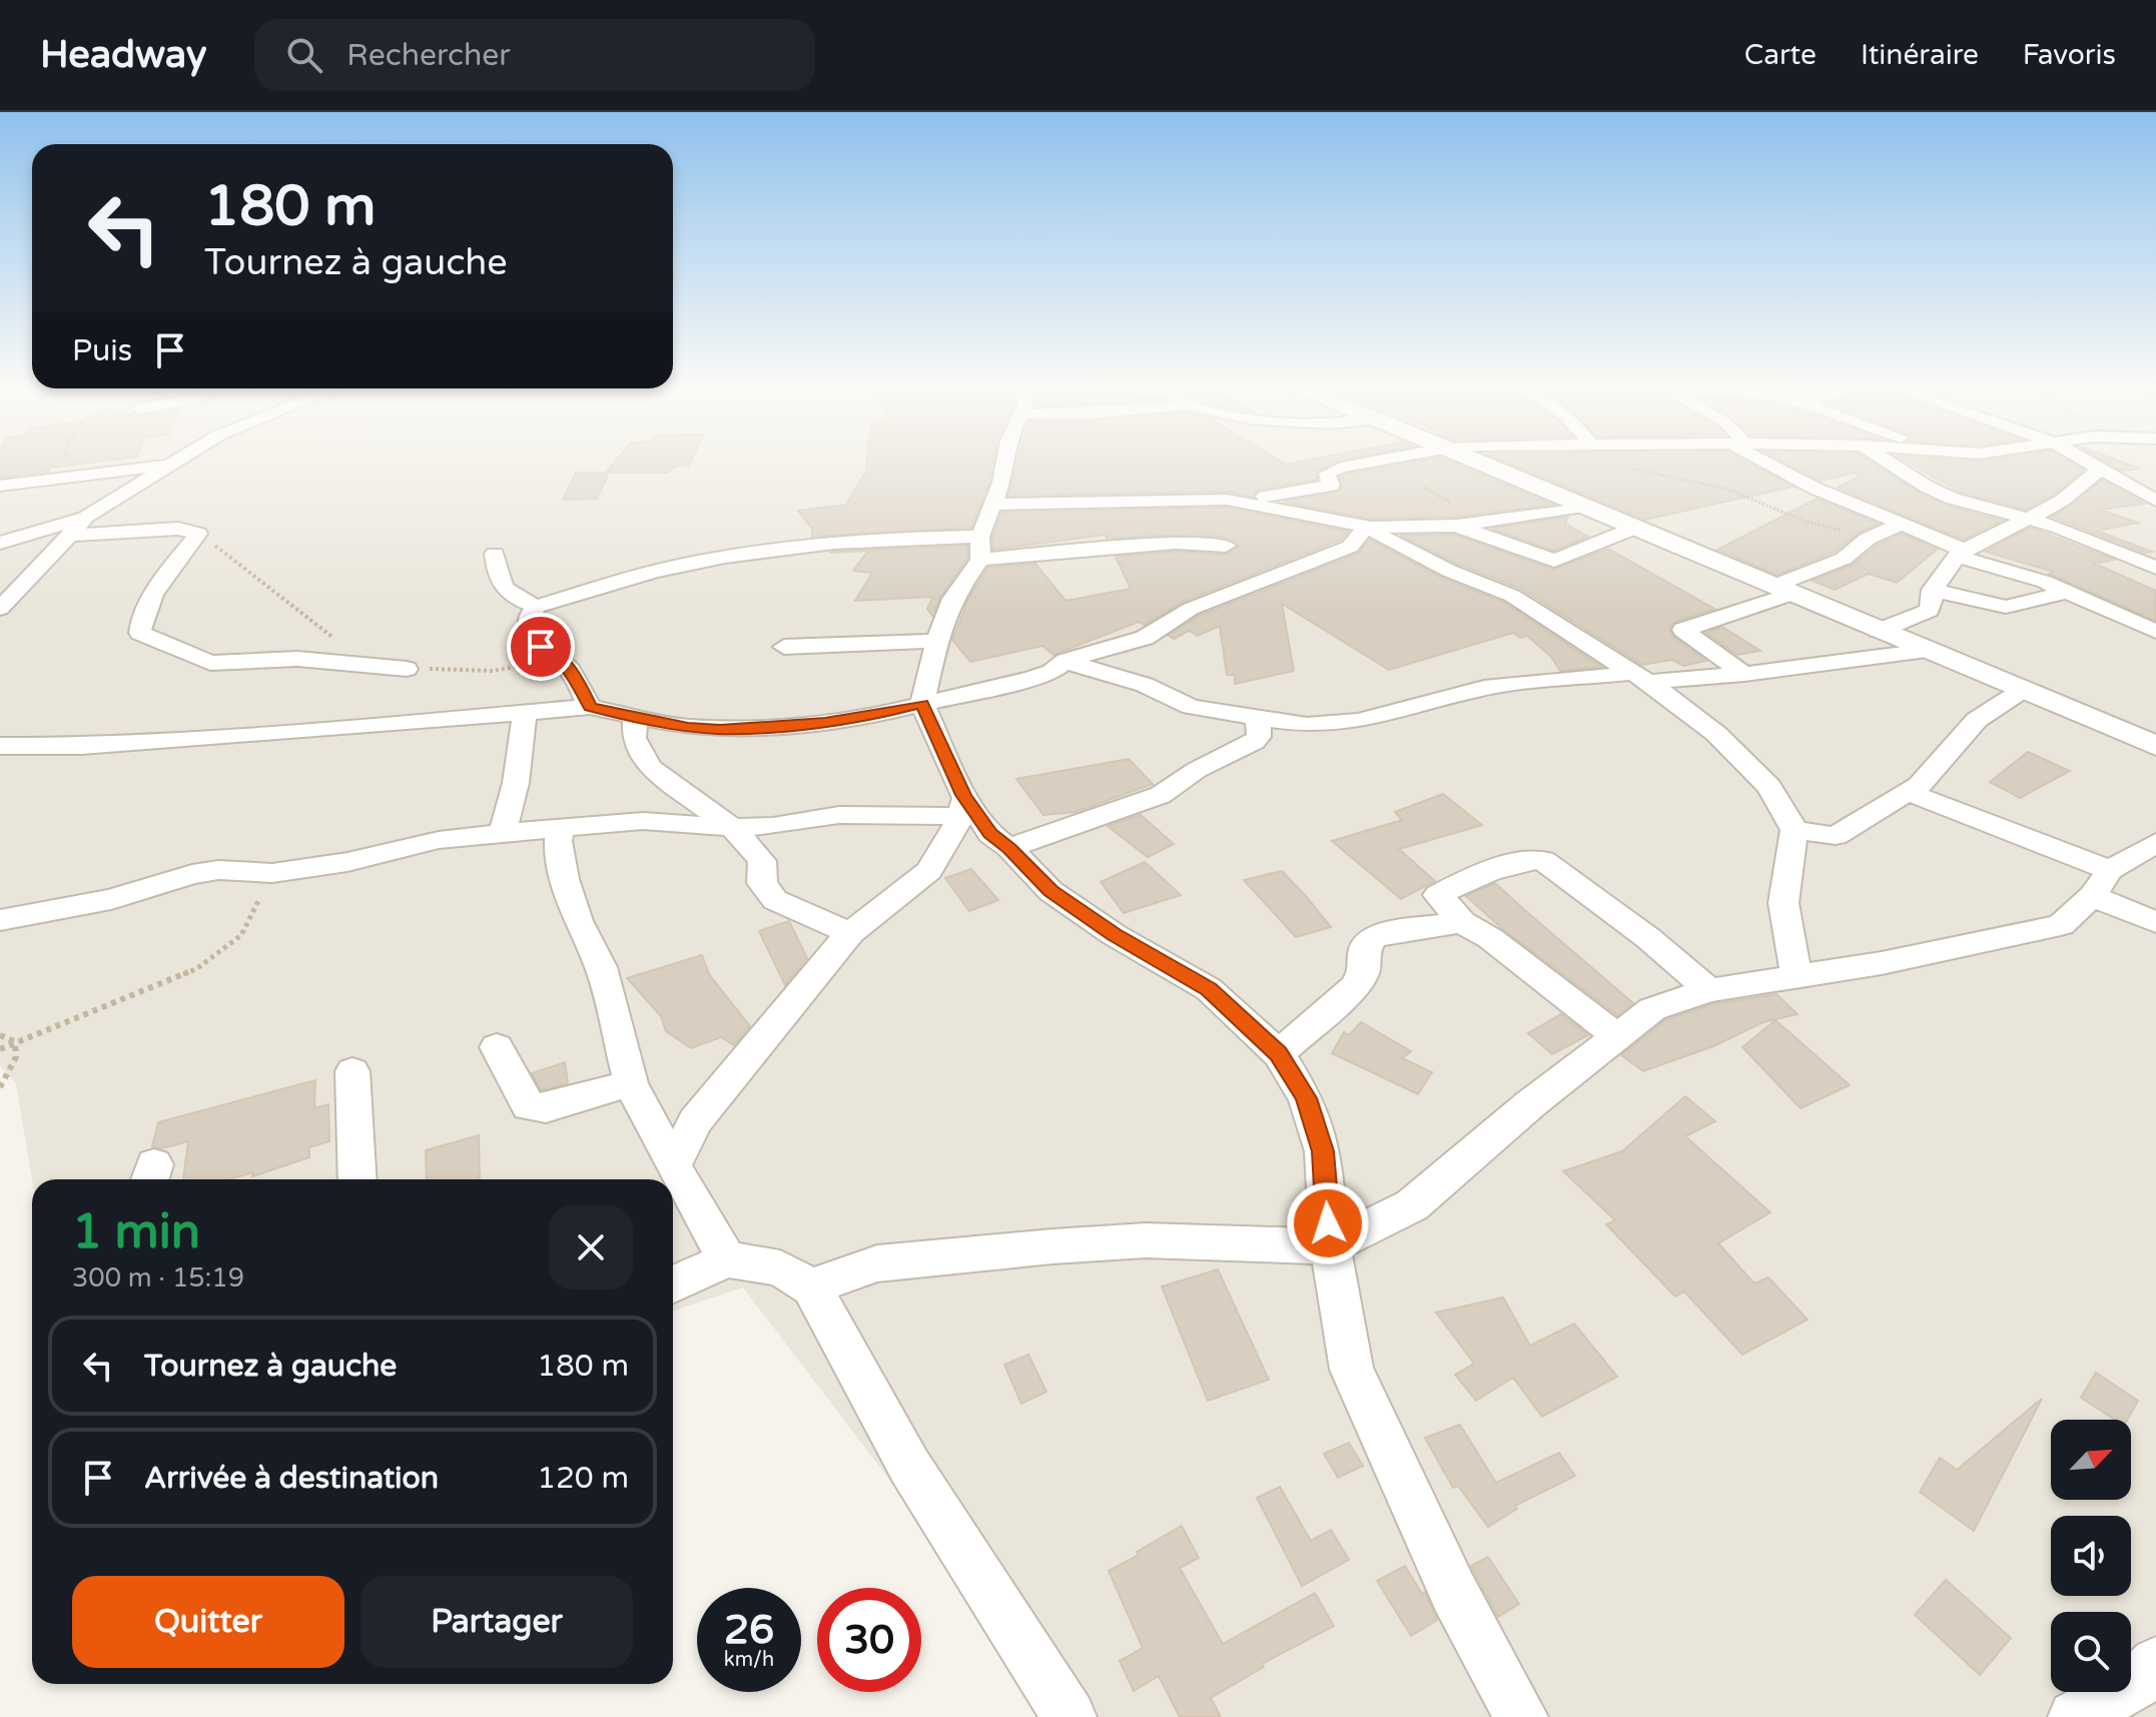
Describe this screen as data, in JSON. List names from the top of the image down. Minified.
{"north":"top right","page":{"header":"Headway","search":"Rechercher","nav":["Carte","Itinéraire","Favoris"],"turn":["180 m","Tournez à gauche"],"then":"Puis","heading":["1 min","300 m · 15:19"],"list":[{"name":"Tournez à gauche","value":"180 m"},{"name":"Arrivée à destination","value":"120 m"}],"buttons":["Quitter","Partager"],"speed":"26 km/h","limit":"30"}}
